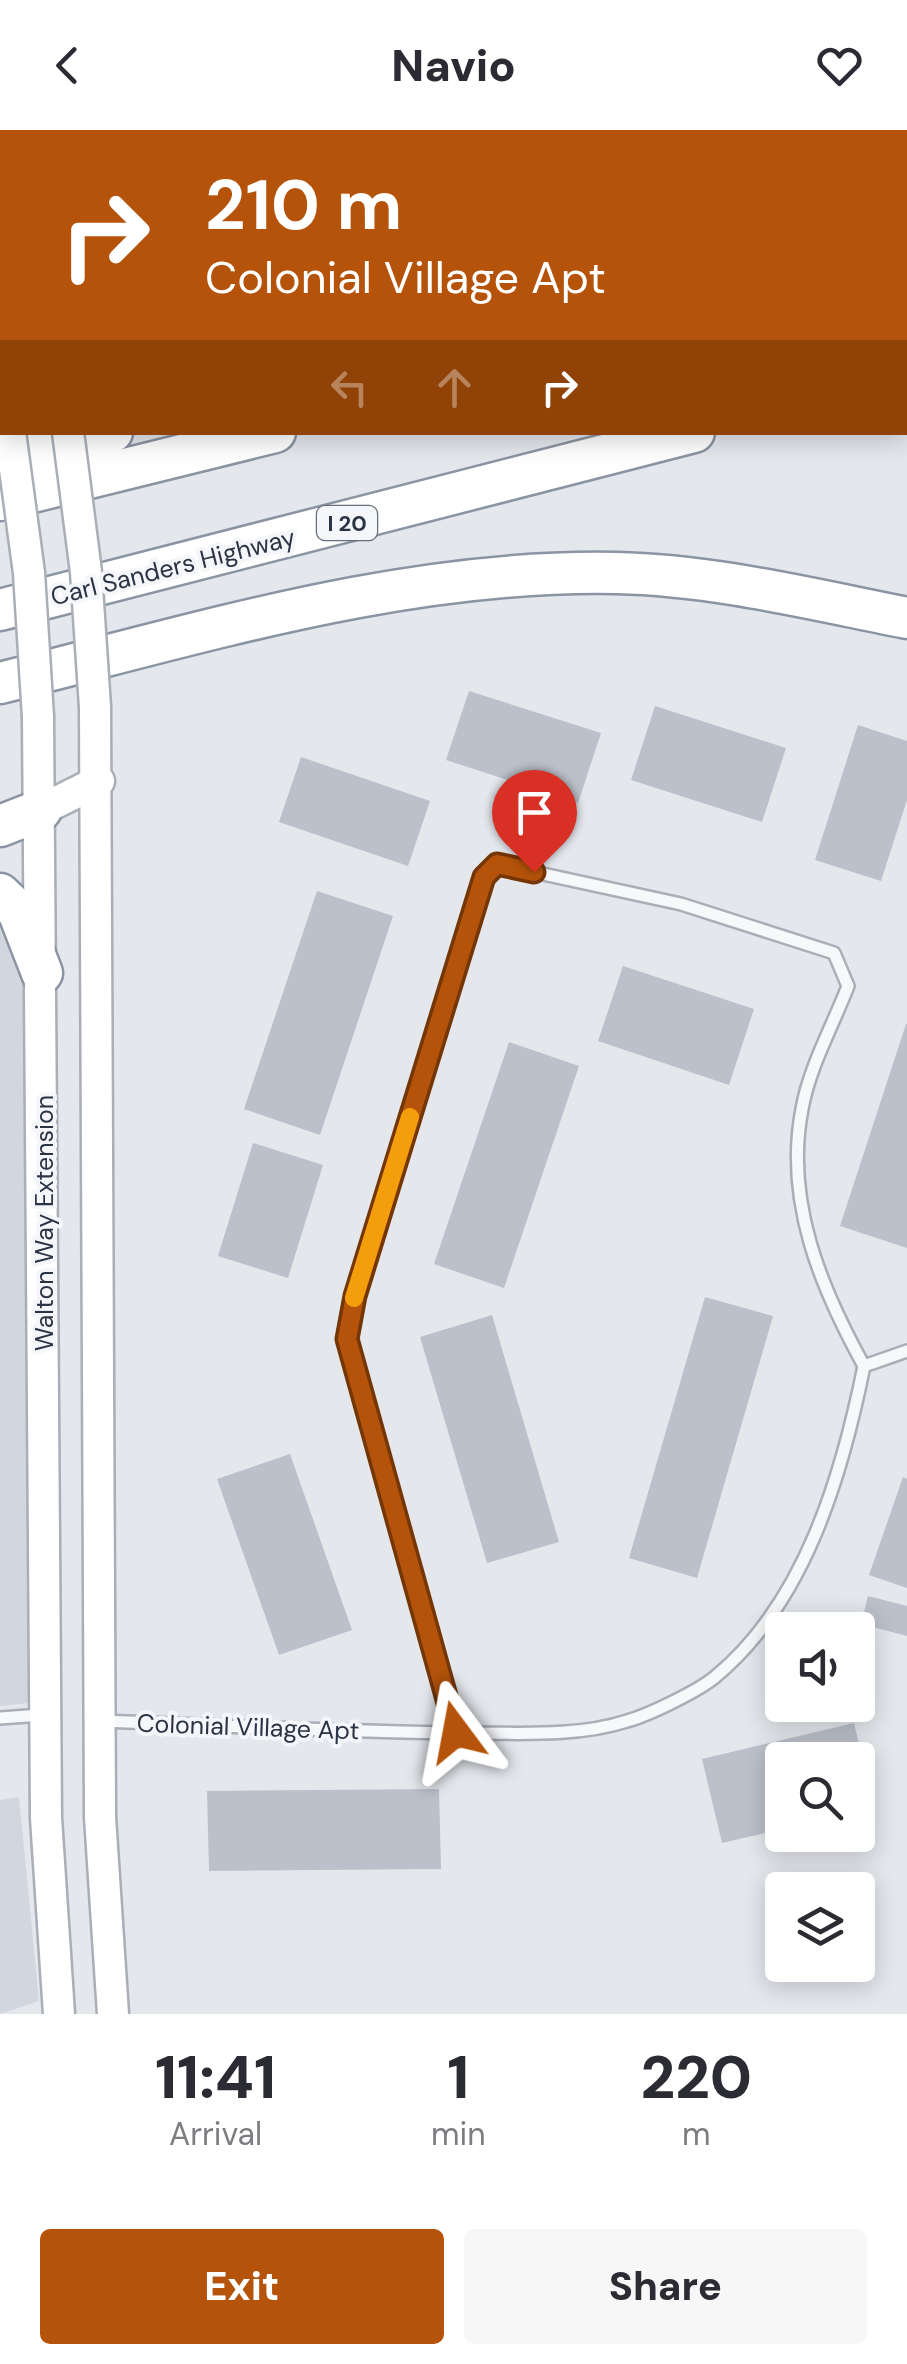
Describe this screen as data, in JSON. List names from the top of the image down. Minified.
{"streets":{"highway":["I 20","Carl Sanders Highway"],"main road":["Walton Way Extension"],"lane":["Colonial Village Apt"]},"page":{"header":"Navio","turn":["210 m","Colonial Village Apt"],"eta":["11:41","Arrival","1","min","220","m"],"buttons":["Exit","Share"]}}
